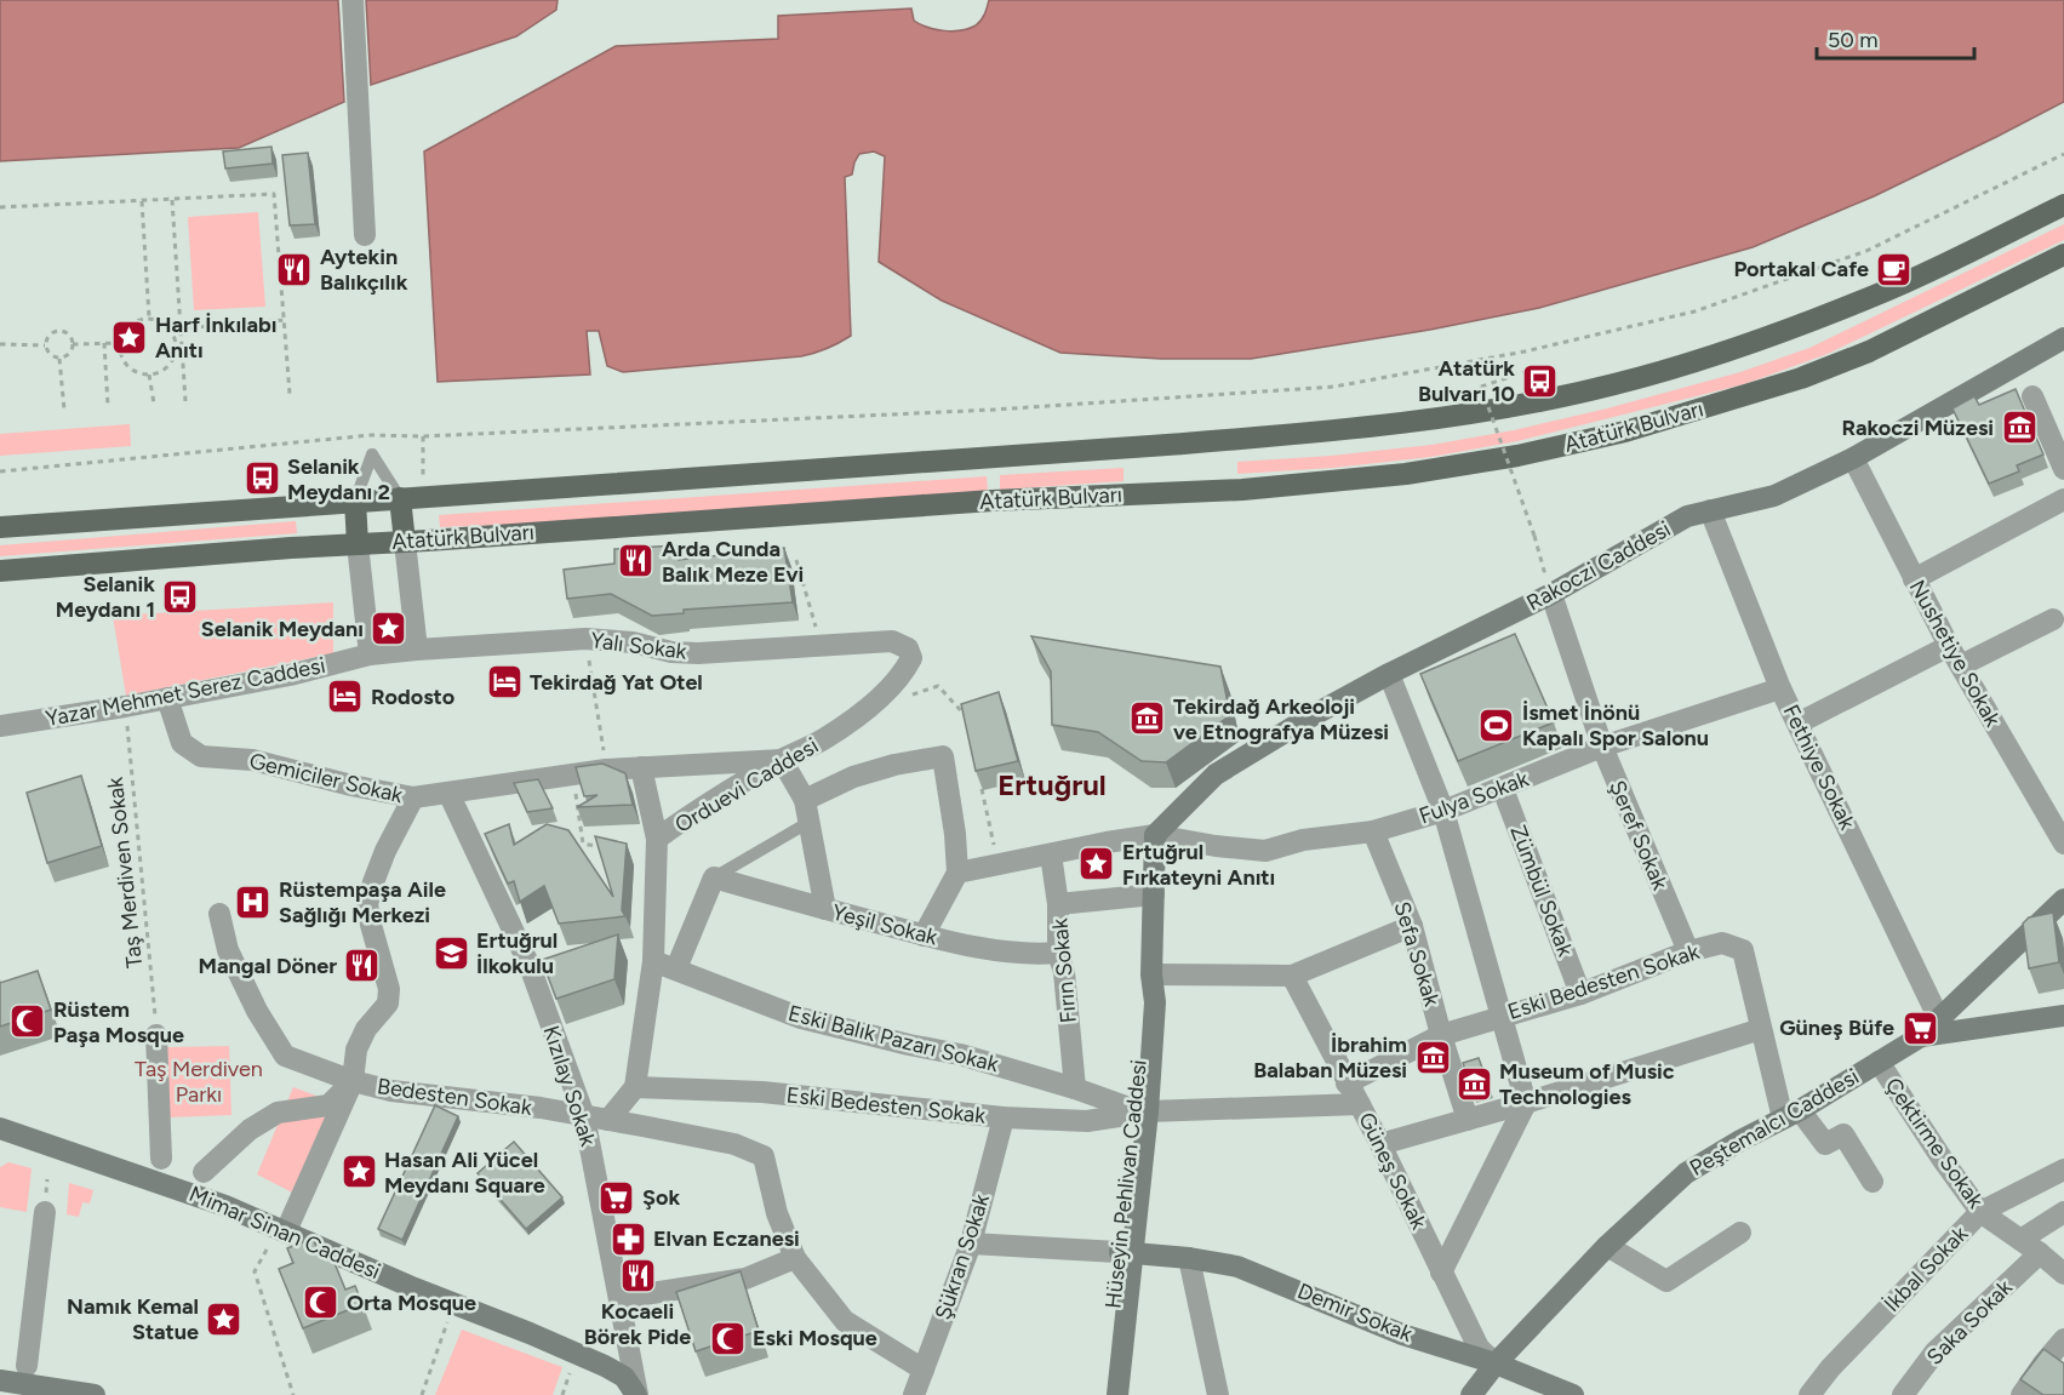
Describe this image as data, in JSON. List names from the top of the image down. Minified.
{"streets":{"main road":["Atatürk Bulvarı"],"street":["Rakoczi Caddesi","Yalı Sokak","Nushetiye Sokak","Yazar Mehmet Serez Caddesi","Fethiye Sokak","Gemiciler Sokak","Orduevi Caddesi","Fulya Sokak","Şeref Sokak","Zümbül Sokak","Yeşil Sokak","Sefa Sokak","Fırın Sokak","Eski Bedesten Sokak","Eski Balık Pazarı Sokak","Kızılay Sokak","Bedesten Sokak","Peştemalcı Caddesi","Çektirme Sokak","Güneş Sokak","Hüseyin Pehlivan Caddesi","Mimar Sinan Caddesi","Şükran Sokak","İkbal Sokak","Demir Sokak","Saka Sokak"],"path":["Taş Merdiven Sokak"]},"crossings":[["Rakoczi Caddesi","Nushetiye Sokak"],["Rakoczi Caddesi","Fethiye Sokak"],["Rakoczi Caddesi","Fulya Sokak"],["Rakoczi Caddesi","Şeref Sokak"],["Rakoczi Caddesi","Hüseyin Pehlivan Caddesi"],["Yalı Sokak","Yazar Mehmet Serez Caddesi"],["Yalı Sokak","Orduevi Caddesi"],["Yazar Mehmet Serez Caddesi","Gemiciler Sokak"],["Yazar Mehmet Serez Caddesi","Taş Merdiven Sokak"],["Fethiye Sokak","Fulya Sokak"],["Fethiye Sokak","Peştemalcı Caddesi"],["Gemiciler Sokak","Orduevi Caddesi"],["Gemiciler Sokak","Kızılay Sokak"],["Orduevi Caddesi","Eski Bedesten Sokak"],["Orduevi Caddesi","Eski Balık Pazarı Sokak"],["Fulya Sokak","Şeref Sokak"],["Fulya Sokak","Zümbül Sokak"],["Fulya Sokak","Yeşil Sokak"],["Fulya Sokak","Sefa Sokak"],["Fulya Sokak","Fırın Sokak"],["Fulya Sokak","Hüseyin Pehlivan Caddesi"],["Şeref Sokak","Eski Bedesten Sokak"],["Zümbül Sokak","Eski Bedesten Sokak"],["Yeşil Sokak","Fırın Sokak"],["Sefa Sokak","Eski Bedesten Sokak"],["Fırın Sokak","Eski Balık Pazarı Sokak"],["Eski Bedesten Sokak","Eski Balık Pazarı Sokak"],["Eski Bedesten Sokak","Peştemalcı Caddesi"],["Eski Bedesten Sokak","Güneş Sokak"],["Eski Bedesten Sokak","Hüseyin Pehlivan Caddesi"],["Eski Bedesten Sokak","Şükran Sokak"],["Eski Balık Pazarı Sokak","Hüseyin Pehlivan Caddesi"],["Kızılay Sokak","Bedesten Sokak"],["Kızılay Sokak","Mimar Sinan Caddesi"],["Peştemalcı Caddesi","Çektirme Sokak"],["Peştemalcı Caddesi","Güneş Sokak"],["Peştemalcı Caddesi","Demir Sokak"],["Çektirme Sokak","İkbal Sokak"],["Çektirme Sokak","Saka Sokak"],["Güneş Sokak","Demir Sokak"],["Hüseyin Pehlivan Caddesi","Demir Sokak"],["Şükran Sokak","Demir Sokak"]],"districts":["Ertuğrul"],"parks":["Taş Merdiven Parkı"],"places":{"restaurant":["Aytekin Balıkçılık","Arda Cunda Balık Meze Evi","Mangal Döner","Kocaeli Börek Pide"],"cafe":["Portakal Cafe"],"place":["Harf İnkılabı Anıtı","Selanik Meydanı","Ertuğrul Fırkateyni Anıtı","Hasan Ali Yücel Meydanı Square","Namık Kemal Statue"],"bus stop":["Atatürk Bulvarı 10","Selanik Meydanı 2","Selanik Meydanı 1"],"museum":["Rakoczi Müzesi","Tekirdağ Arkeoloji ve Etnografya Müzesi","İbrahim Balaban Müzesi","Museum of Music Technologies"],"hotel":["Tekirdağ Yat Otel","Rodosto"],"sports":["İsmet İnönü Kapalı Spor Salonu"],"hospital":["Rüstempaşa Aile Sağlığı Merkezi"],"school or university":["Ertuğrul İlkokulu"],"mosque":["Rüstem Paşa Mosque","Orta Mosque","Eski Mosque"],"supermarket":["Güneş Büfe","Şok"],"pharmacy":["Elvan Eczanesi"]},"scale_bar":"50 m"}
